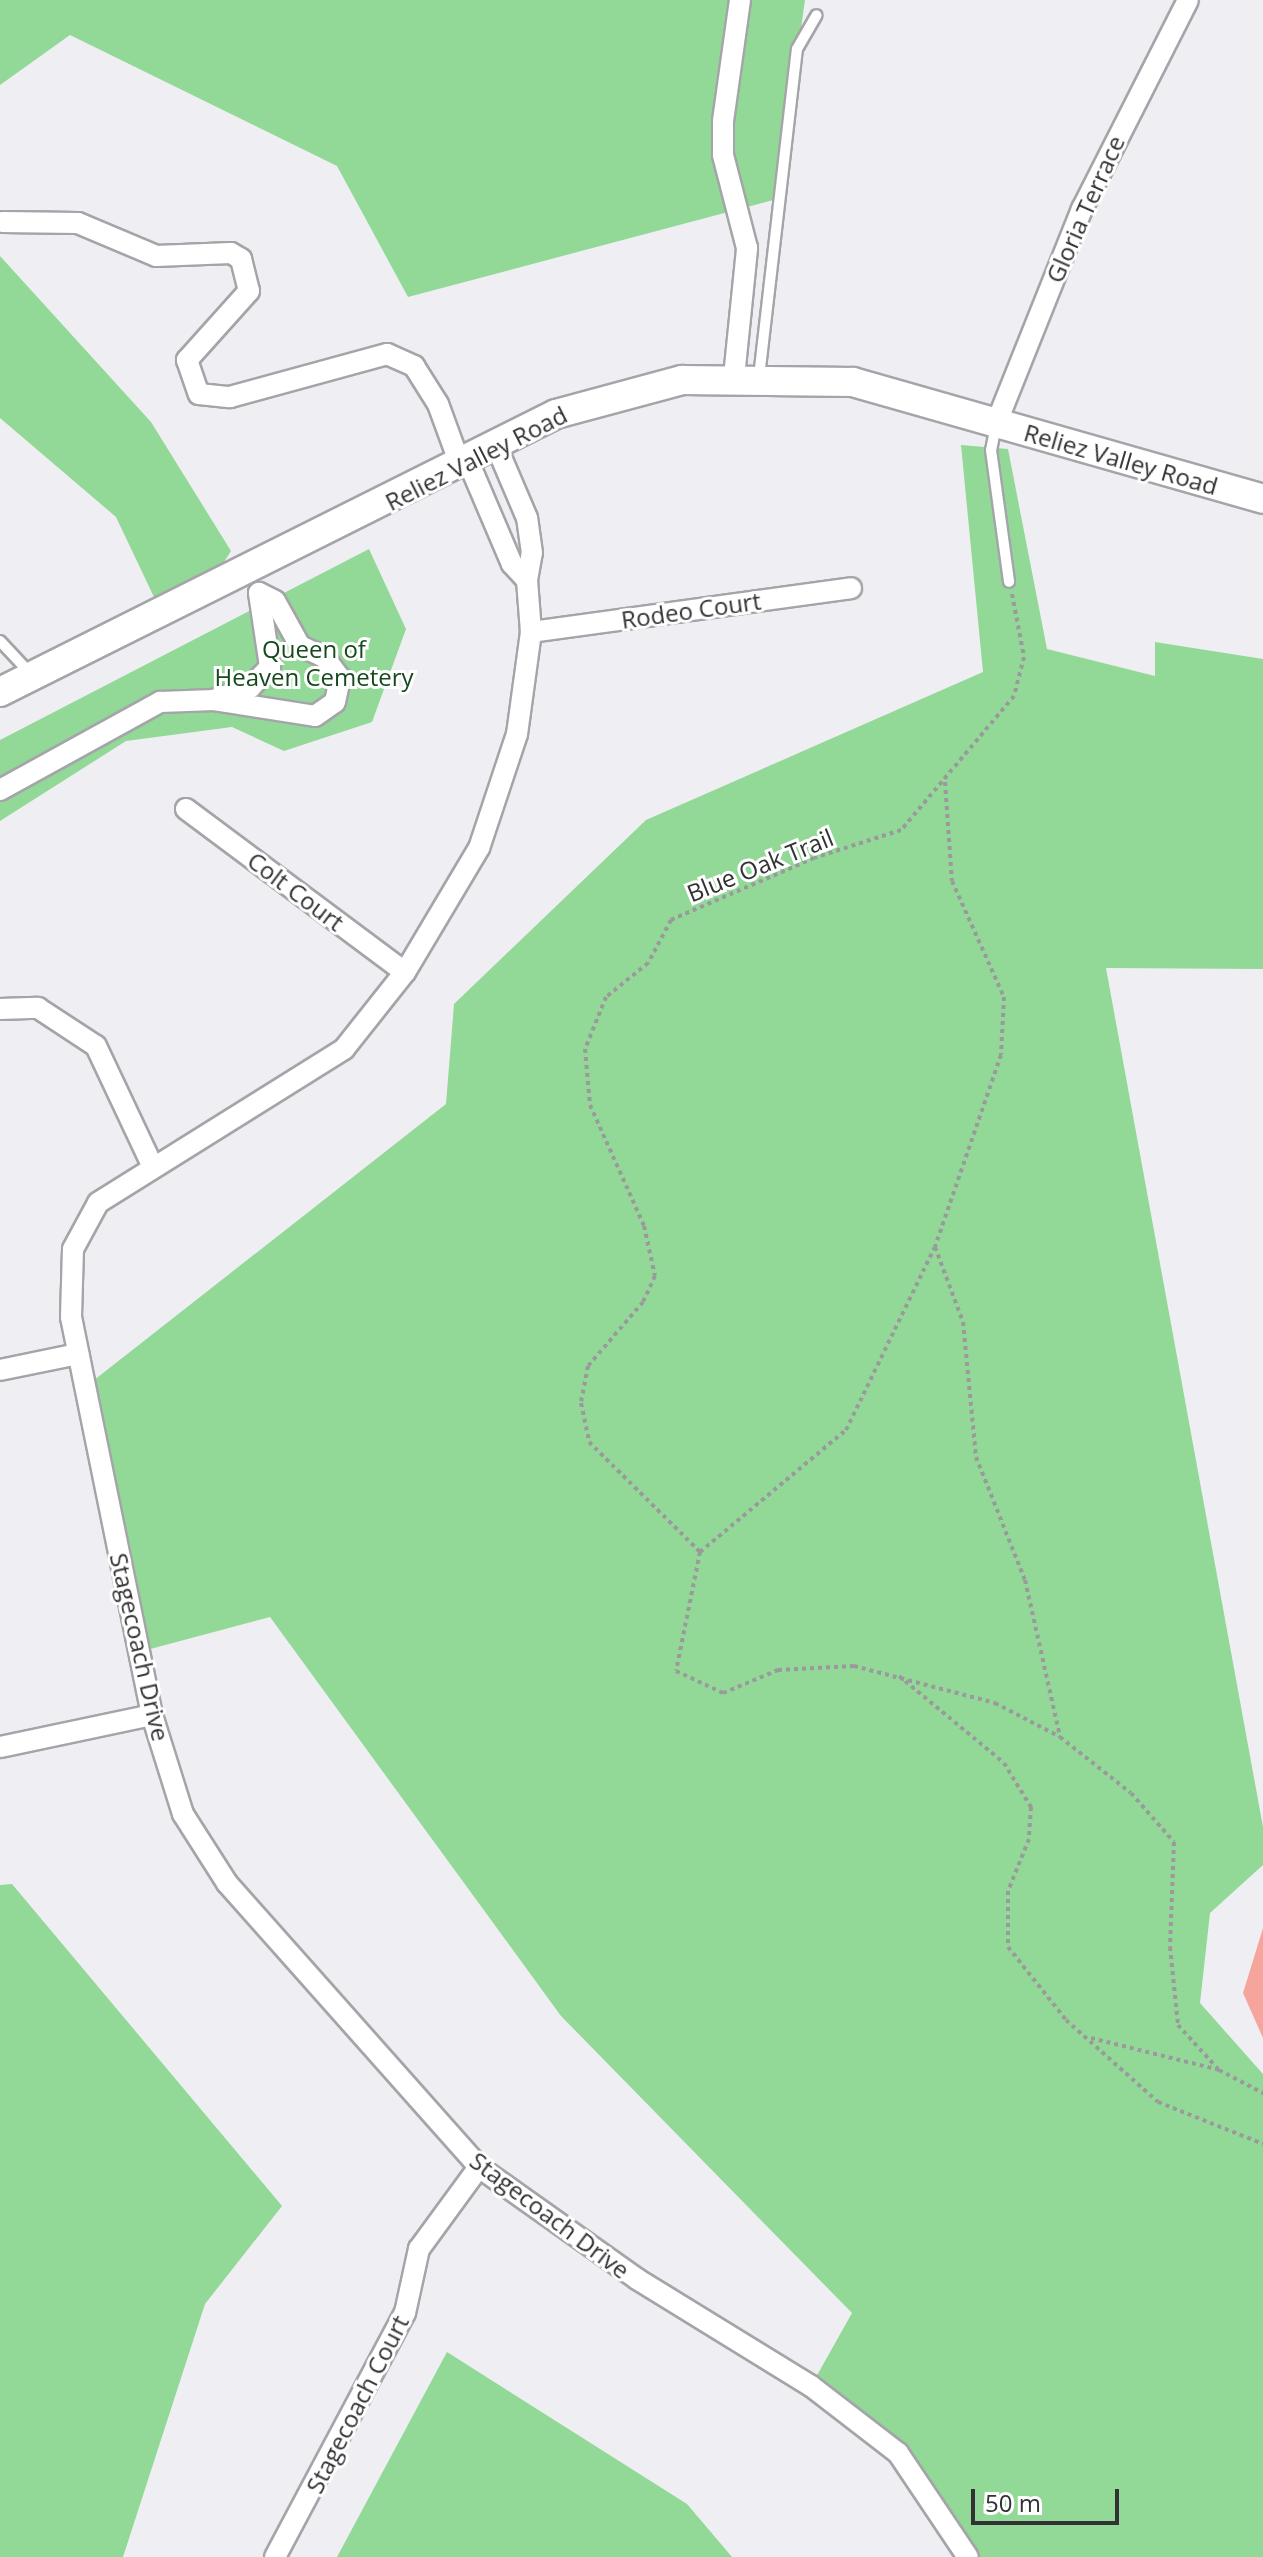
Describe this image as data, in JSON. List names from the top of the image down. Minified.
{"streets":{"main road":["Reliez Valley Road"],"street":["Gloria Terrace","Rodeo Court","Colt Court","Stagecoach Drive","Stagecoach Court"],"path":["Blue Oak Trail"]},"crossings":[["Gloria Terrace","Reliez Valley Road"],["Reliez Valley Road","Stagecoach Drive"],["Rodeo Court","Stagecoach Drive"],["Colt Court","Stagecoach Drive"],["Stagecoach Drive","Stagecoach Court"]],"parks":["Queen of Heaven Cemetery"],"scale_bar":"50 m"}
